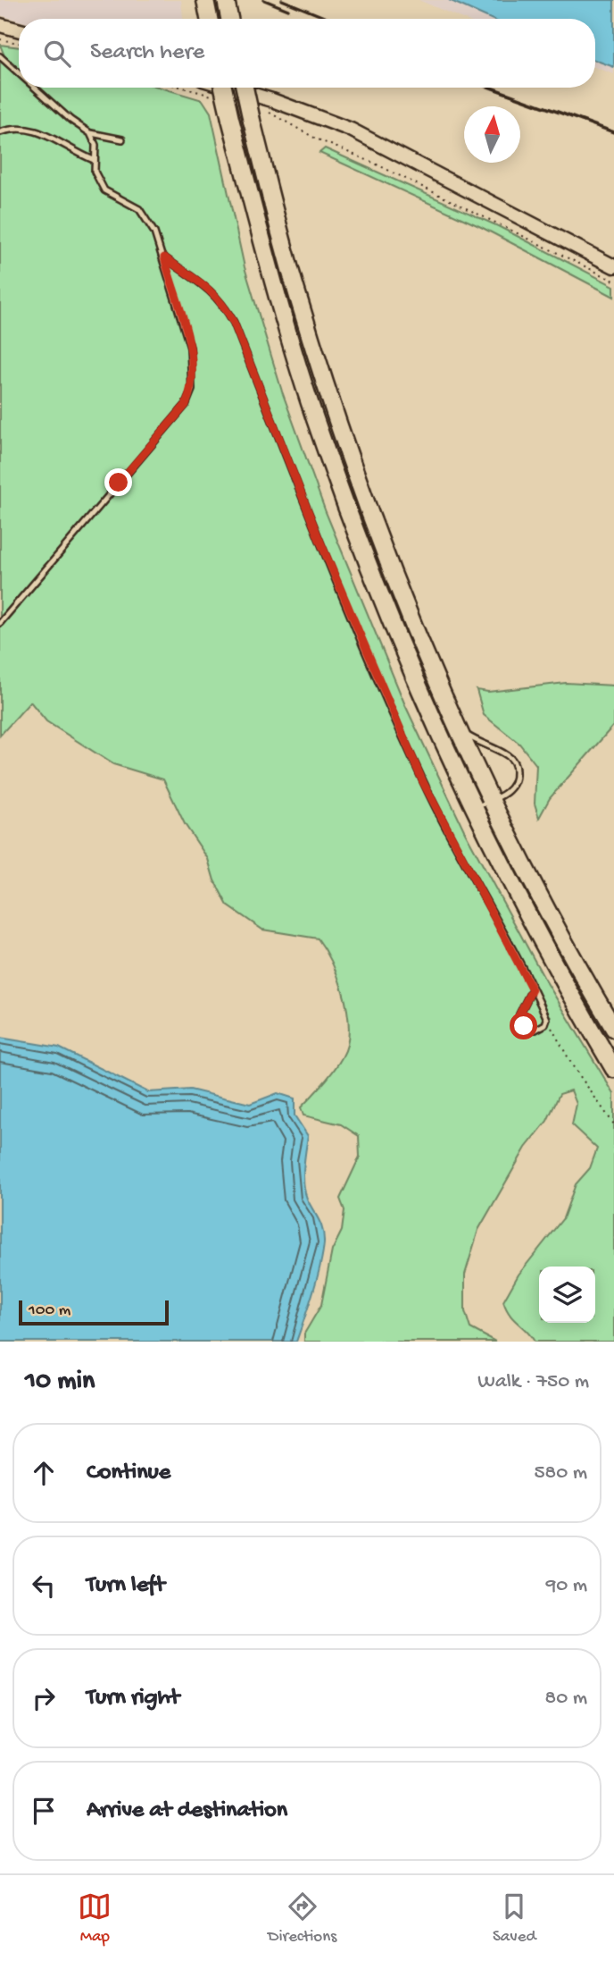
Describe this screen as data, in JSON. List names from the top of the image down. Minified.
{"scale_bar":"100 m","north":"top","page":{"search":"Search here","scale":"100 m","heading":["10 min","Walk · 750 m"],"list":[["Continue","580 m"],["Turn left","90 m"],["Turn right","80 m"],"Arrive at destination"],"nav":["Map","Directions","Saved"]}}
